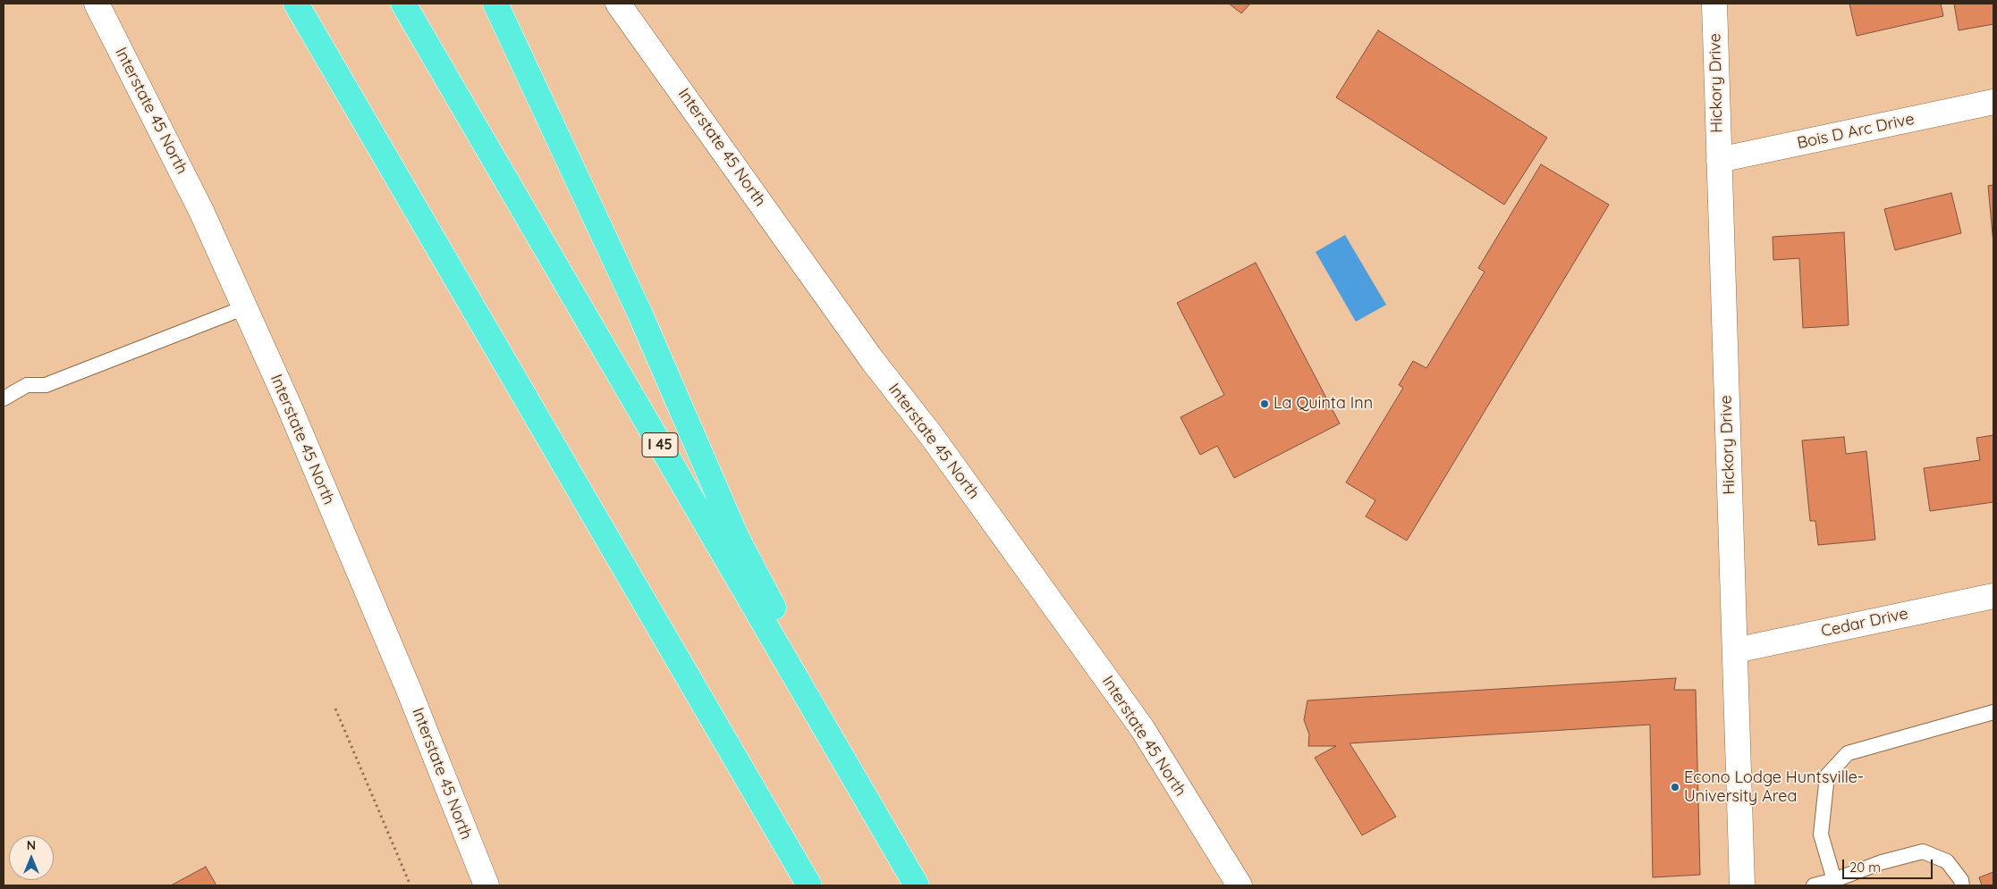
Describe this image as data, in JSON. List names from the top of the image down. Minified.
{"streets":{"highway":["I 45"],"main road":["Hickory Drive","Interstate 45 North","Bois D Arc Drive","Cedar Drive"]},"crossings":[["Hickory Drive","Bois D Arc Drive"],["Hickory Drive","Cedar Drive"]],"places":["La Quinta Inn","Econo Lodge Huntsville- University Area"],"scale_bar":"20 m","north":"top"}
